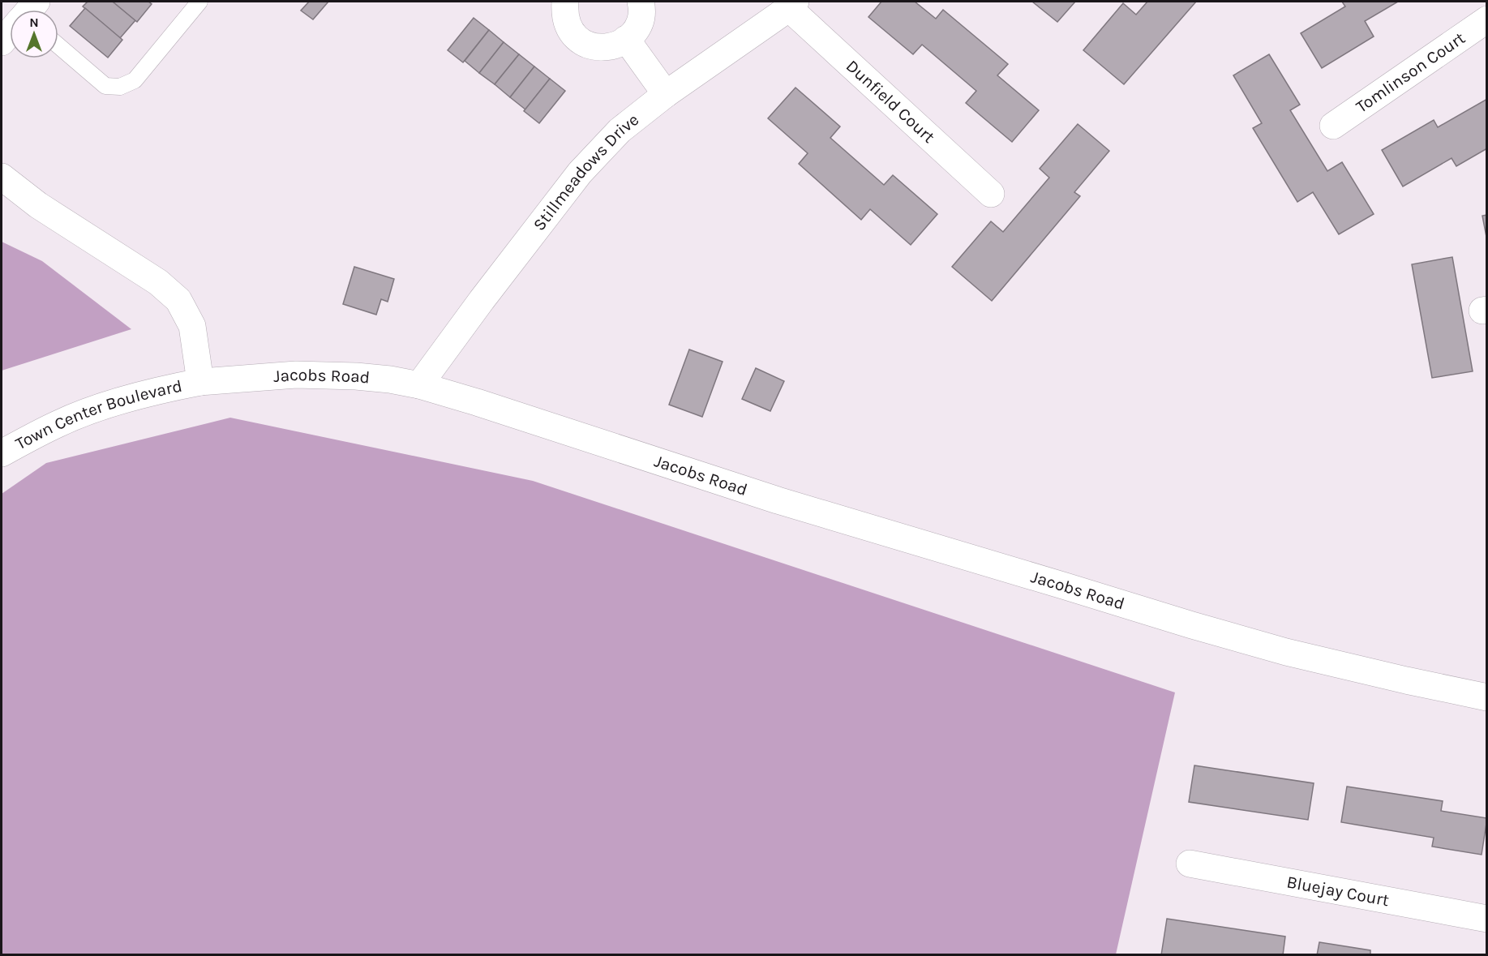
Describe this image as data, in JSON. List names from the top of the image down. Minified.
{"streets":{"street":["Tomlinson Court","Dunfield Court","Stillmeadows Drive","Jacobs Road","Town Center Boulevard","Bluejay Court"]},"crossings":[["Dunfield Court","Stillmeadows Drive"],["Stillmeadows Drive","Jacobs Road"],["Jacobs Road","Town Center Boulevard"]],"north":"top"}
